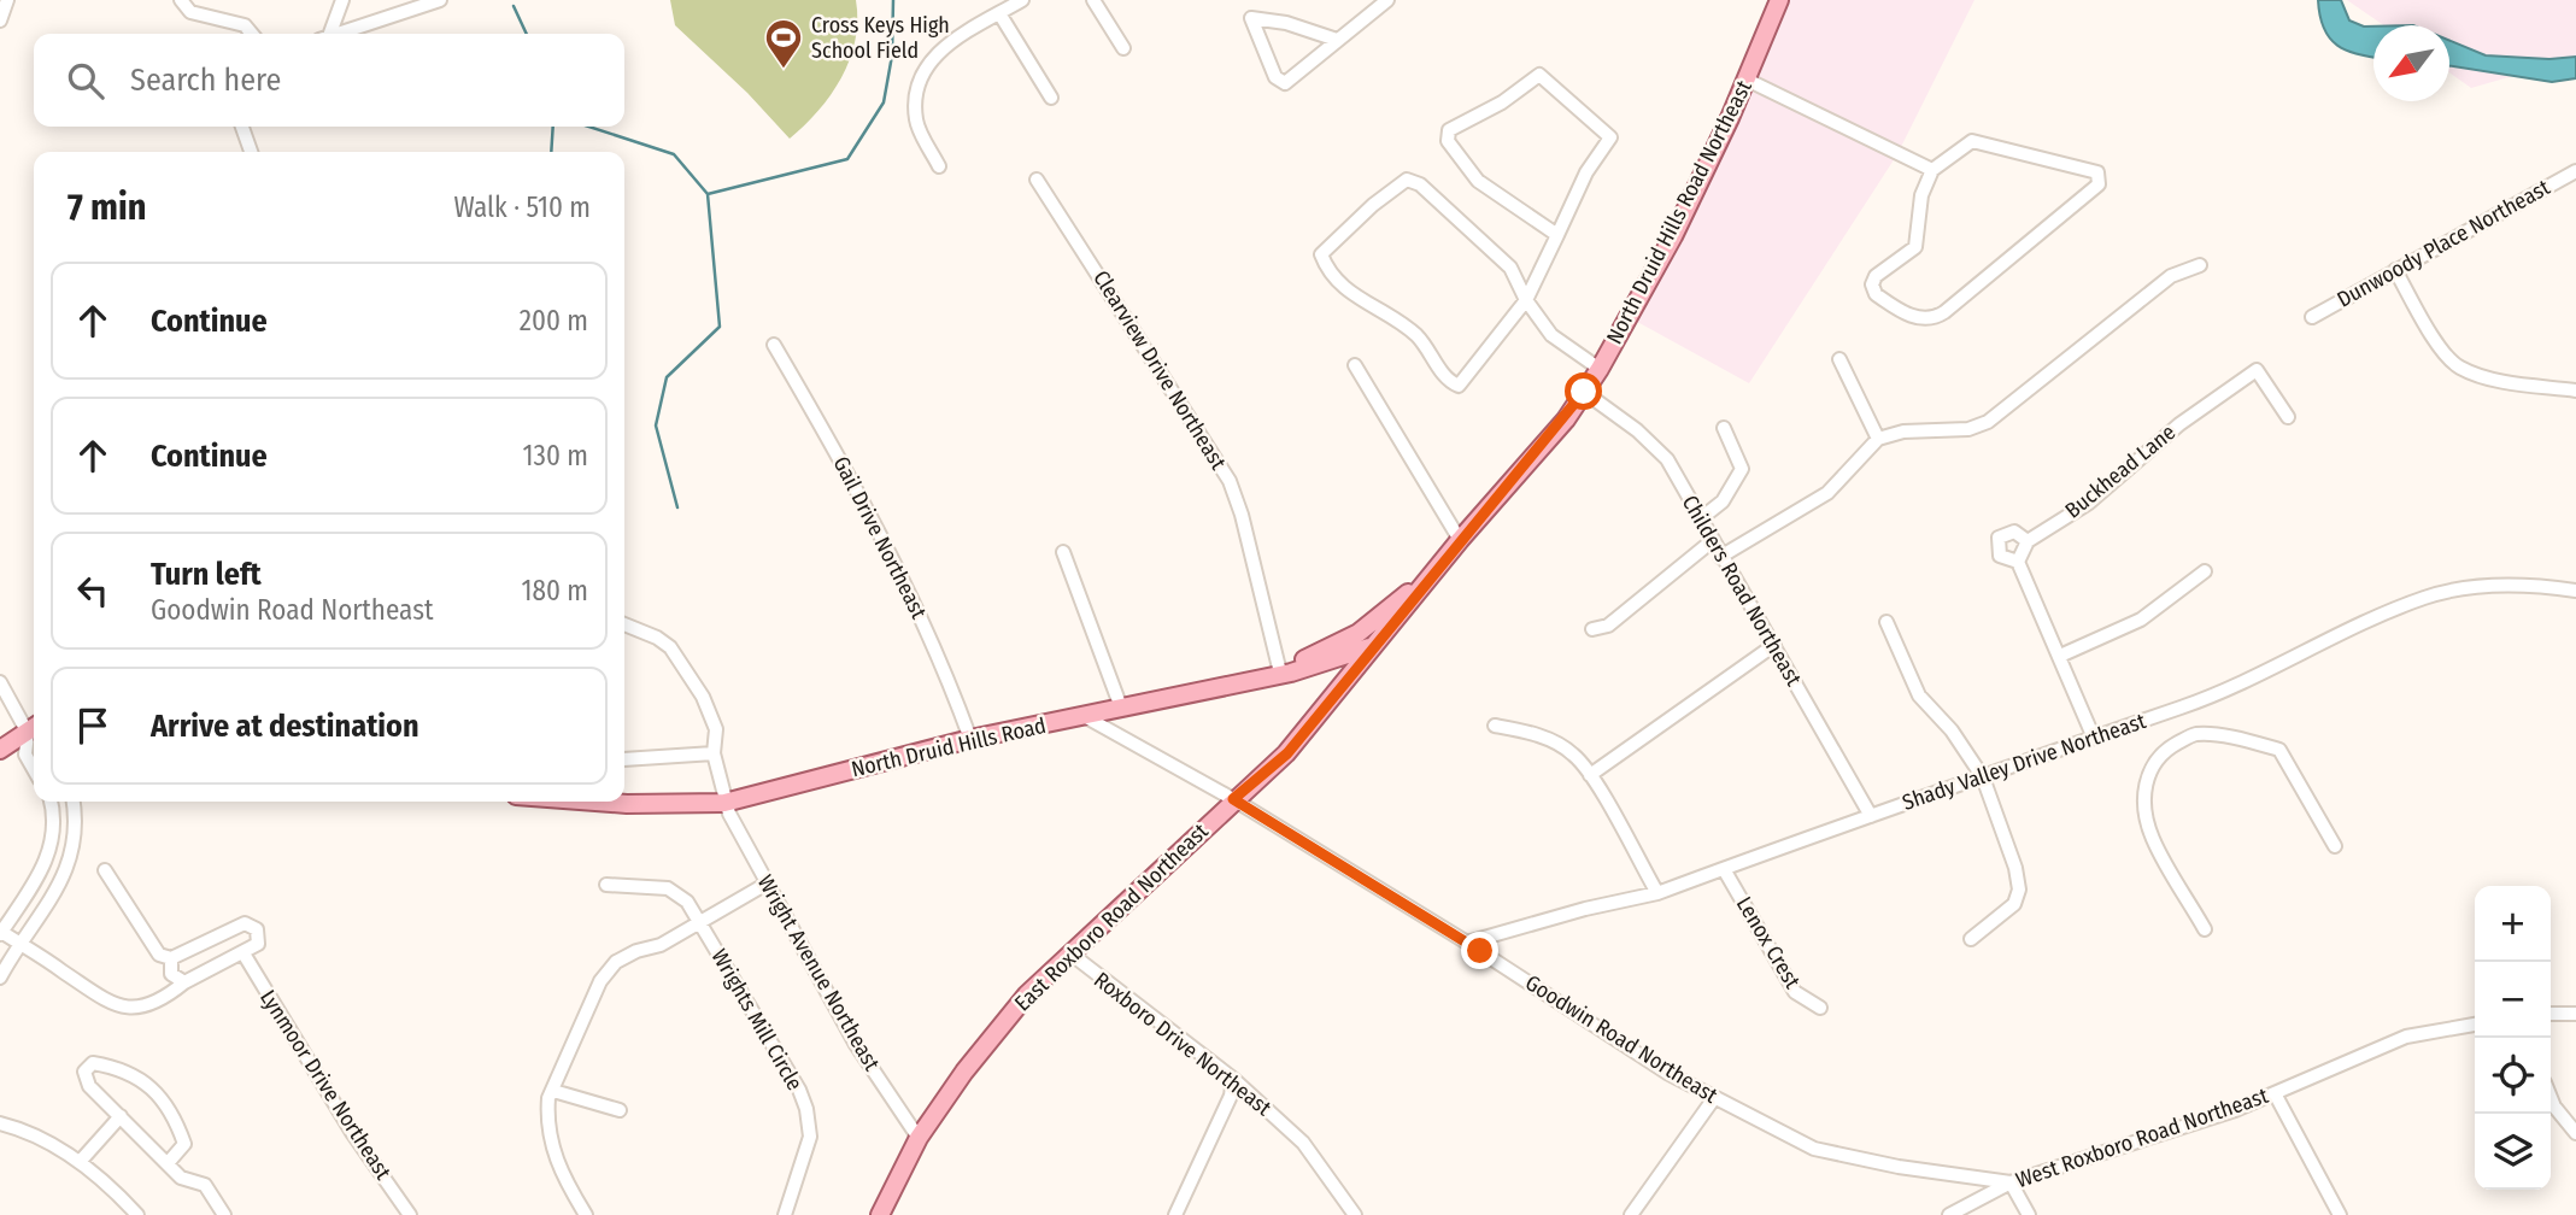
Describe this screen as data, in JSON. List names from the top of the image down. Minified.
{"streets":{"main road":["North Druid Hills Road Northeast","North Druid Hills Road","East Roxboro Road Northeast"],"street":["Dunwoody Place Northeast","Clearview Drive Northeast","Buckhead Lane","Gail Drive Northeast","Childers Road Northeast","Shady Valley Drive Northeast","Lenox Crest","Wright Avenue Northeast","Wrights Mill Circle","Goodwin Road Northeast","Roxboro Drive Northeast","Lynmoor Drive Northeast","West Roxboro Road Northeast"]},"crossings":[["North Druid Hills Road Northeast","Clearview Drive Northeast"],["North Druid Hills Road Northeast","Childers Road Northeast"],["North Druid Hills Road Northeast","North Druid Hills Road"],["North Druid Hills Road Northeast","East Roxboro Road Northeast"],["Clearview Drive Northeast","North Druid Hills Road"],["Gail Drive Northeast","North Druid Hills Road"],["Childers Road Northeast","Shady Valley Drive Northeast"],["North Druid Hills Road","East Roxboro Road Northeast"],["North Druid Hills Road","Wright Avenue Northeast"],["North Druid Hills Road","Goodwin Road Northeast"],["Shady Valley Drive Northeast","Lenox Crest"],["Shady Valley Drive Northeast","Goodwin Road Northeast"],["East Roxboro Road Northeast","Wright Avenue Northeast"],["East Roxboro Road Northeast","Goodwin Road Northeast"],["East Roxboro Road Northeast","Roxboro Drive Northeast"],["Goodwin Road Northeast","West Roxboro Road Northeast"]],"places":{"sports":["Cross Keys High School Field"]},"north":"bottom left","page":{"search":"Search here","heading":["7 min","Walk · 510 m"],"list":[["Continue","200 m"],["Continue","130 m"],["Turn left","Goodwin Road Northeast","180 m"],"Arrive at destination"],"map_buttons":["+","−"]}}
